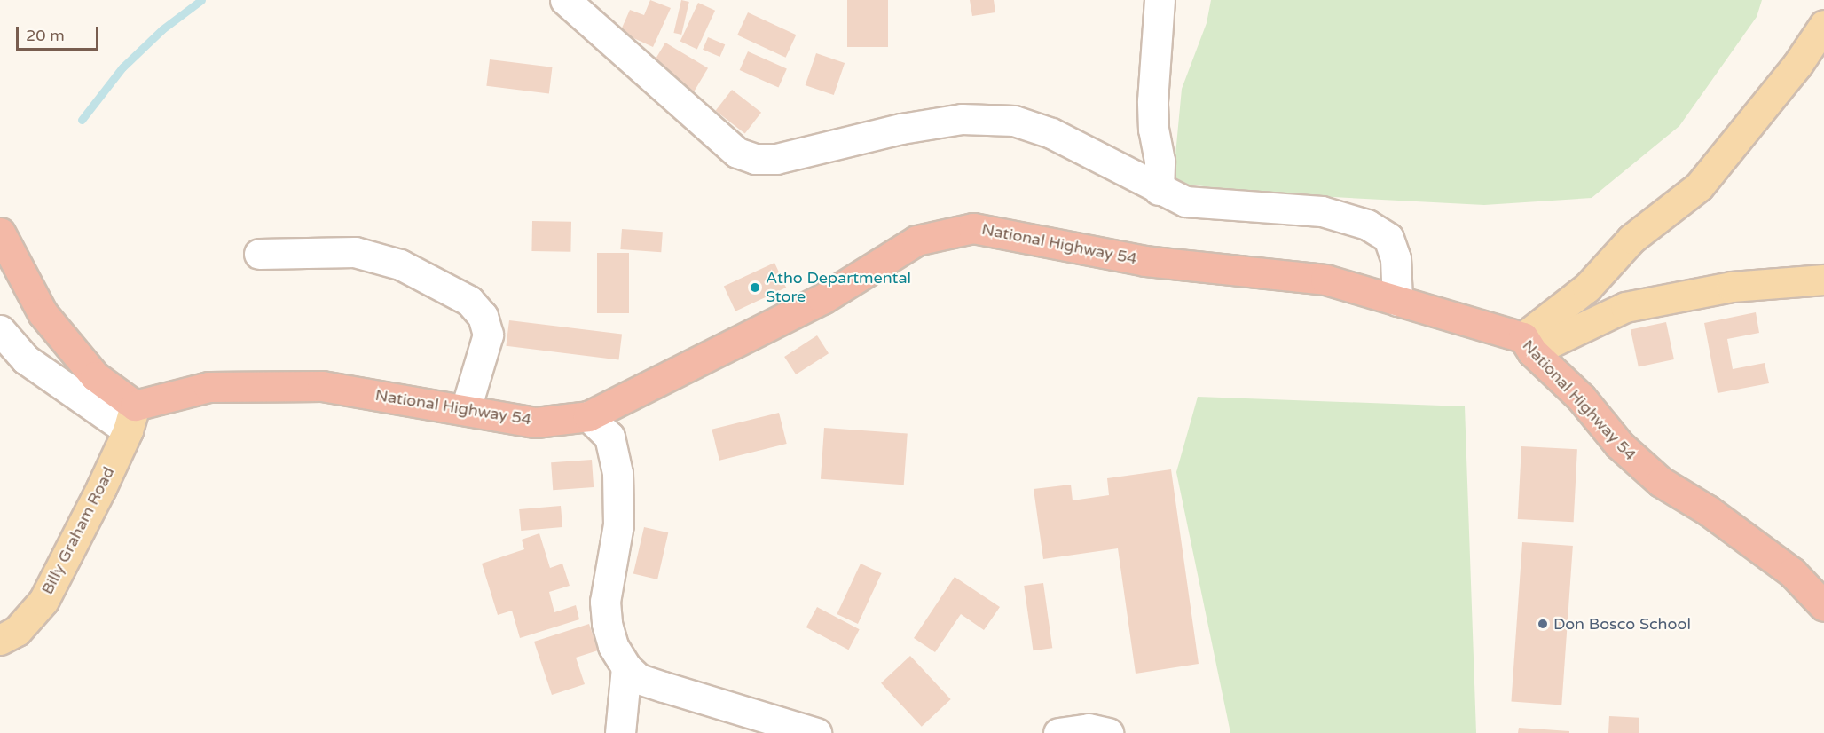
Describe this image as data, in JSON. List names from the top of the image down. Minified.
{"streets":{"highway":["National Highway 54"],"main road":["Billy Graham Road"]},"crossings":[["National Highway 54","Billy Graham Road"]],"places":["Atho Departmental Store","Don Bosco School"],"scale_bar":"20 m"}
